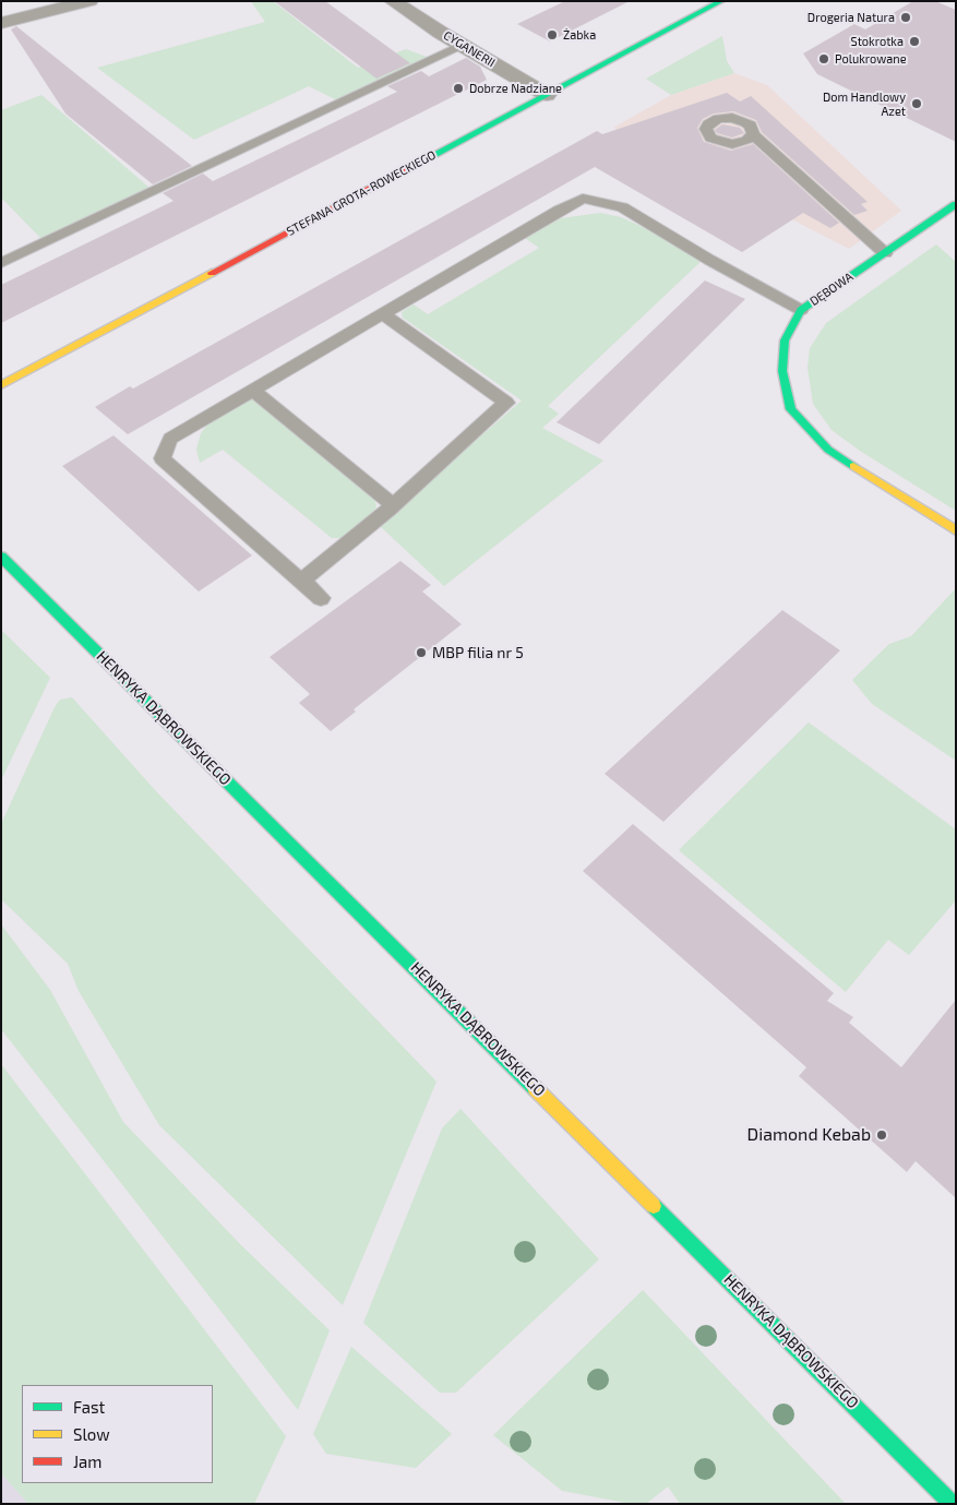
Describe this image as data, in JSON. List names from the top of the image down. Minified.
{"streets":{"street":["CYGANERII","STEFANA GROTA-ROWECKIEGO","DĘBOWA","HENRYKA DĄBROWSKIEGO"]},"crossings":[["CYGANERII","STEFANA GROTA-ROWECKIEGO"]],"places":["Drogeria Natura","Żabka","Stokrotka","Polukrowane","Dobrze Nadziane","Dom Handlowy Azet","MBP filia nr 5","Diamond Kebab"],"legend":["Fast","Slow","Jam"]}
